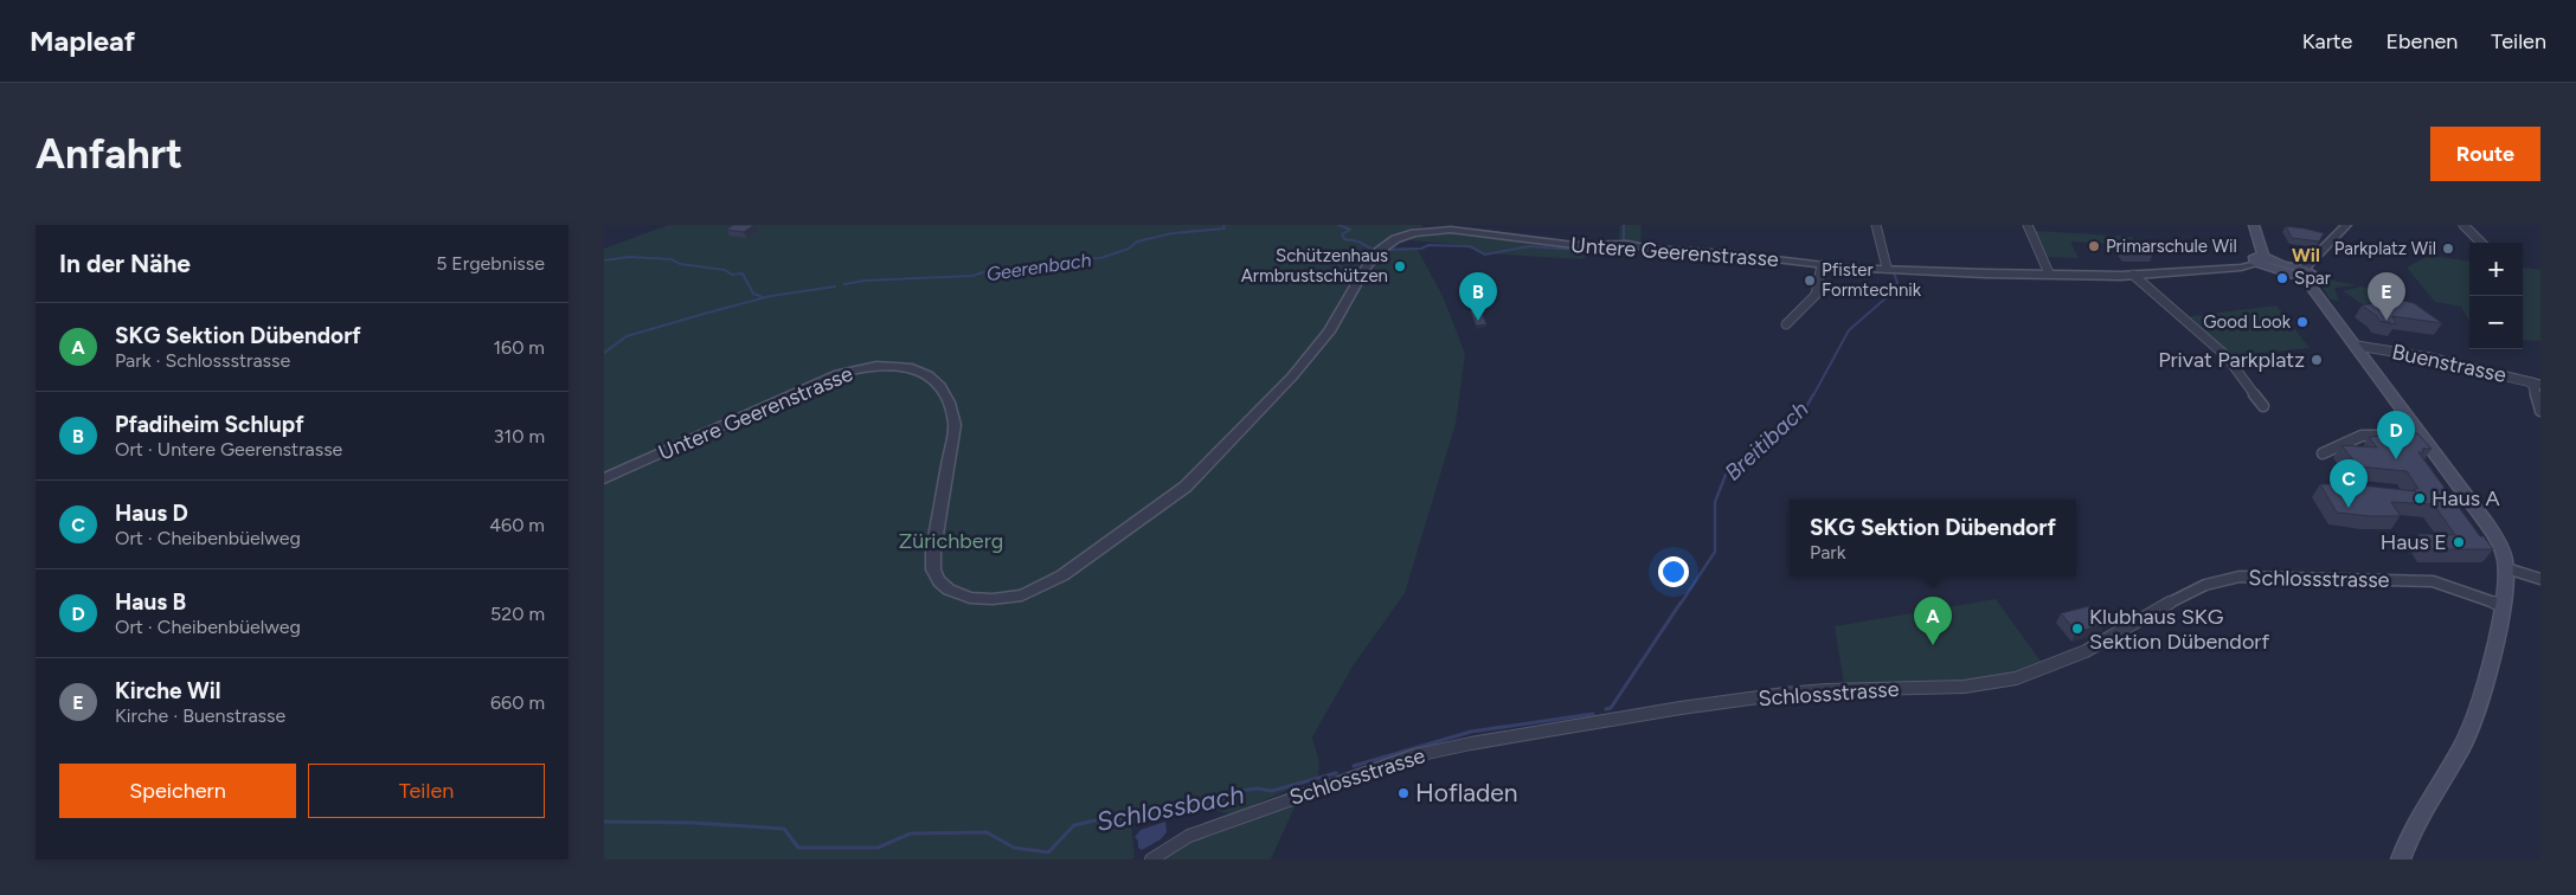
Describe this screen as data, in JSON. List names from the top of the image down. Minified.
{"streets":{"street":["Untere Geerenstrasse","Buenstrasse","Schlossstrasse"]},"districts":["Wil"],"water":["Geerenbach","Breitibach","Schlossbach"],"parks":["Zürichberg"],"places":["Primarschule Wil","Parkplatz Wil","Schützenhaus Armbrustschützen","Spar","Pfister Formtechnik","Good Look","Privat Parkplatz","Haus A","Haus E","Klubhaus SKG Sektion Dübendorf","Hofladen"],"page":{"header":"Mapleaf","nav":["Karte","Ebenen","Teilen"],"buttons":["Route",["Speichern","Teilen"]],"title":"Anfahrt","heading":["In der Nähe","5 Ergebnisse"],"map_buttons":["+","−"],"pins":["B","E","D","C","A"],"list":[{"mark":"A","name":"SKG Sektion Dübendorf","note":"Park · Schlossstrasse","value":"160 m"},{"mark":"B","name":"Pfadiheim Schlupf","note":"Ort · Untere Geerenstrasse","value":"310 m"},{"mark":"C","name":"Haus D","note":"Ort · Cheibenbüelweg","value":"460 m"},{"mark":"D","name":"Haus B","note":"Ort · Cheibenbüelweg","value":"520 m"},{"mark":"E","name":"Kirche Wil","note":"Kirche · Buenstrasse","value":"660 m"}],"popup":["SKG Sektion Dübendorf","Park"]}}
